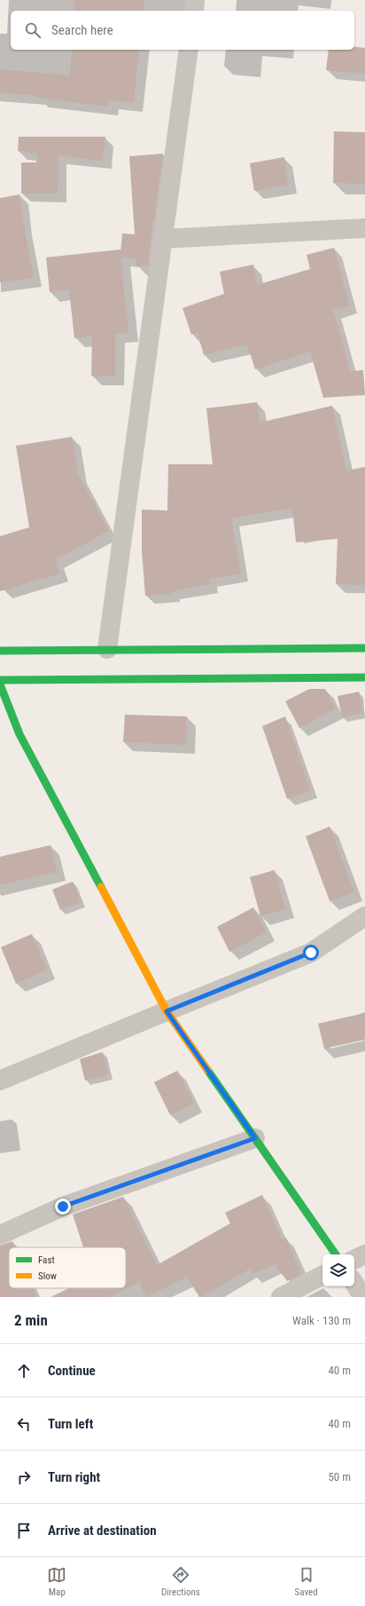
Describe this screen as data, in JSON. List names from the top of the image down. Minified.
{"legend":["Fast","Slow"],"page":{"search":"Search here","heading":["2 min","Walk · 130 m"],"list":[["Continue","40 m"],["Turn left","40 m"],["Turn right","50 m"],"Arrive at destination"],"nav":["Map","Directions","Saved"]}}
